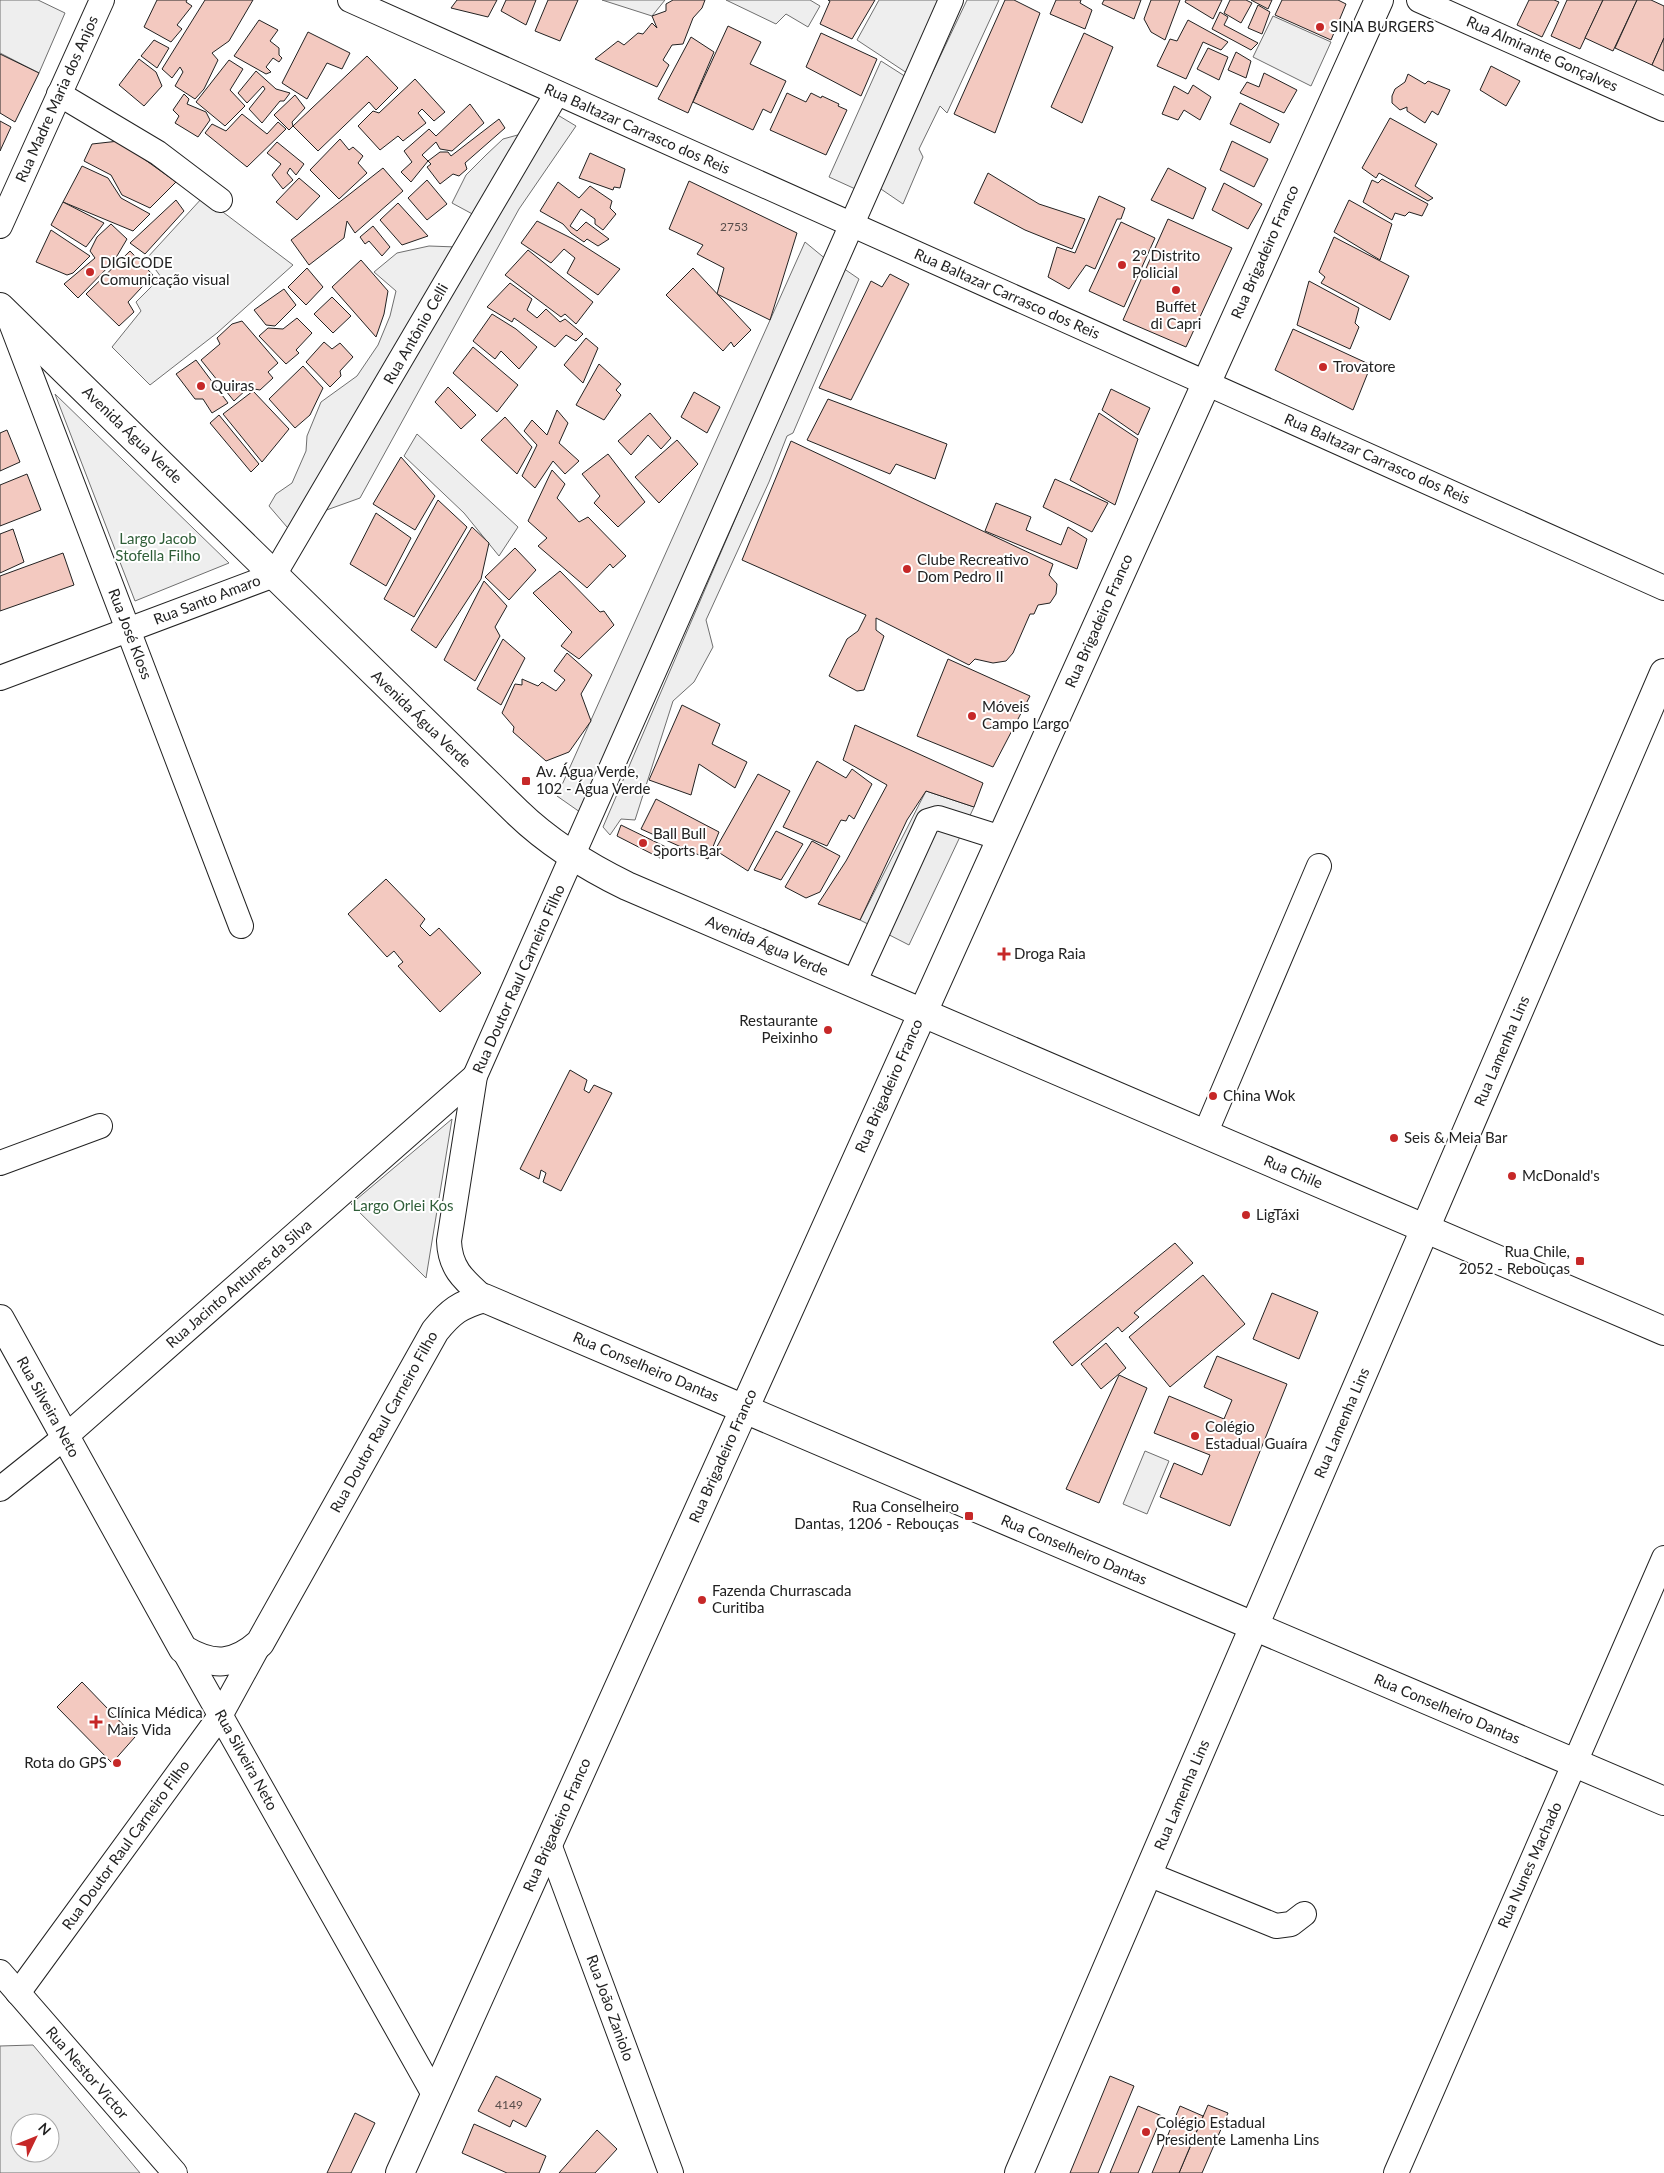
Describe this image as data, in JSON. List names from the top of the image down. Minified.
{"streets":{"main road":["Rua Brigadeiro Franco","Avenida Água Verde","Rua Doutor Raul Carneiro Filho","Rua Lamenha Lins","Rua Chile","Rua Conselheiro Dantas","Rua Silveira Neto"],"street":["Rua Almirante Gonçalves","Rua Madre Maria dos Anjos","Rua Baltazar Carrasco dos Reis","Rua Antônio Celli","Rua Santo Amaro","Rua José Kloss","Rua Jacinto Antunes da Silva","Rua Nunes Machado","Rua João Zaniolo","Rua Nestor Victor"]},"crossings":[["Rua Baltazar Carrasco dos Reis","Rua Brigadeiro Franco"],["Rua Baltazar Carrasco dos Reis","Rua Antônio Celli"],["Rua Baltazar Carrasco dos Reis","Rua Doutor Raul Carneiro Filho"],["Rua Brigadeiro Franco","Avenida Água Verde"],["Rua Brigadeiro Franco","Rua Chile"],["Rua Brigadeiro Franco","Rua Conselheiro Dantas"],["Rua Brigadeiro Franco","Rua Silveira Neto"],["Rua Brigadeiro Franco","Rua João Zaniolo"],["Rua Antônio Celli","Avenida Água Verde"],["Rua Antônio Celli","Rua Santo Amaro"],["Avenida Água Verde","Rua Santo Amaro"],["Avenida Água Verde","Rua José Kloss"],["Avenida Água Verde","Rua Doutor Raul Carneiro Filho"],["Avenida Água Verde","Rua Chile"],["Rua Santo Amaro","Rua José Kloss"],["Rua Doutor Raul Carneiro Filho","Rua Jacinto Antunes da Silva"],["Rua Doutor Raul Carneiro Filho","Rua Conselheiro Dantas"],["Rua Doutor Raul Carneiro Filho","Rua Silveira Neto"],["Rua Doutor Raul Carneiro Filho","Rua Nestor Victor"],["Rua Lamenha Lins","Rua Chile"],["Rua Lamenha Lins","Rua Conselheiro Dantas"],["Rua Jacinto Antunes da Silva","Rua Silveira Neto"],["Rua Conselheiro Dantas","Rua Nunes Machado"]],"parks":["Largo Jacob Stofella Filho","Largo Orlei Kos"],"places":{"other":["SINA BURGERS","2º Distrito Policial","DIGICODE Comunicação visual","Buffet di Capri","Trovatore","Quiras","Clube Recreativo Dom Pedro II","Móveis Campo Largo","Ball Bull Sports Bar","Restaurante Peixinho","China Wok","Seis & Meia Bar","McDonald's","LigTáxi","Colégio Estadual Guaíra","Fazenda Churrascada Curitiba","Rota do GPS","Colégio Estadual Presidente Lamenha Lins"],"transit":["Av. Água Verde, 102 - Água Verde","Rua Chile, 2052 - Rebouças","Rua Conselheiro Dantas, 1206 - Rebouças"],"health":["Droga Raia","Clínica Médica Mais Vida"]},"house_numbers":["2753","4149"],"north":"top right"}
